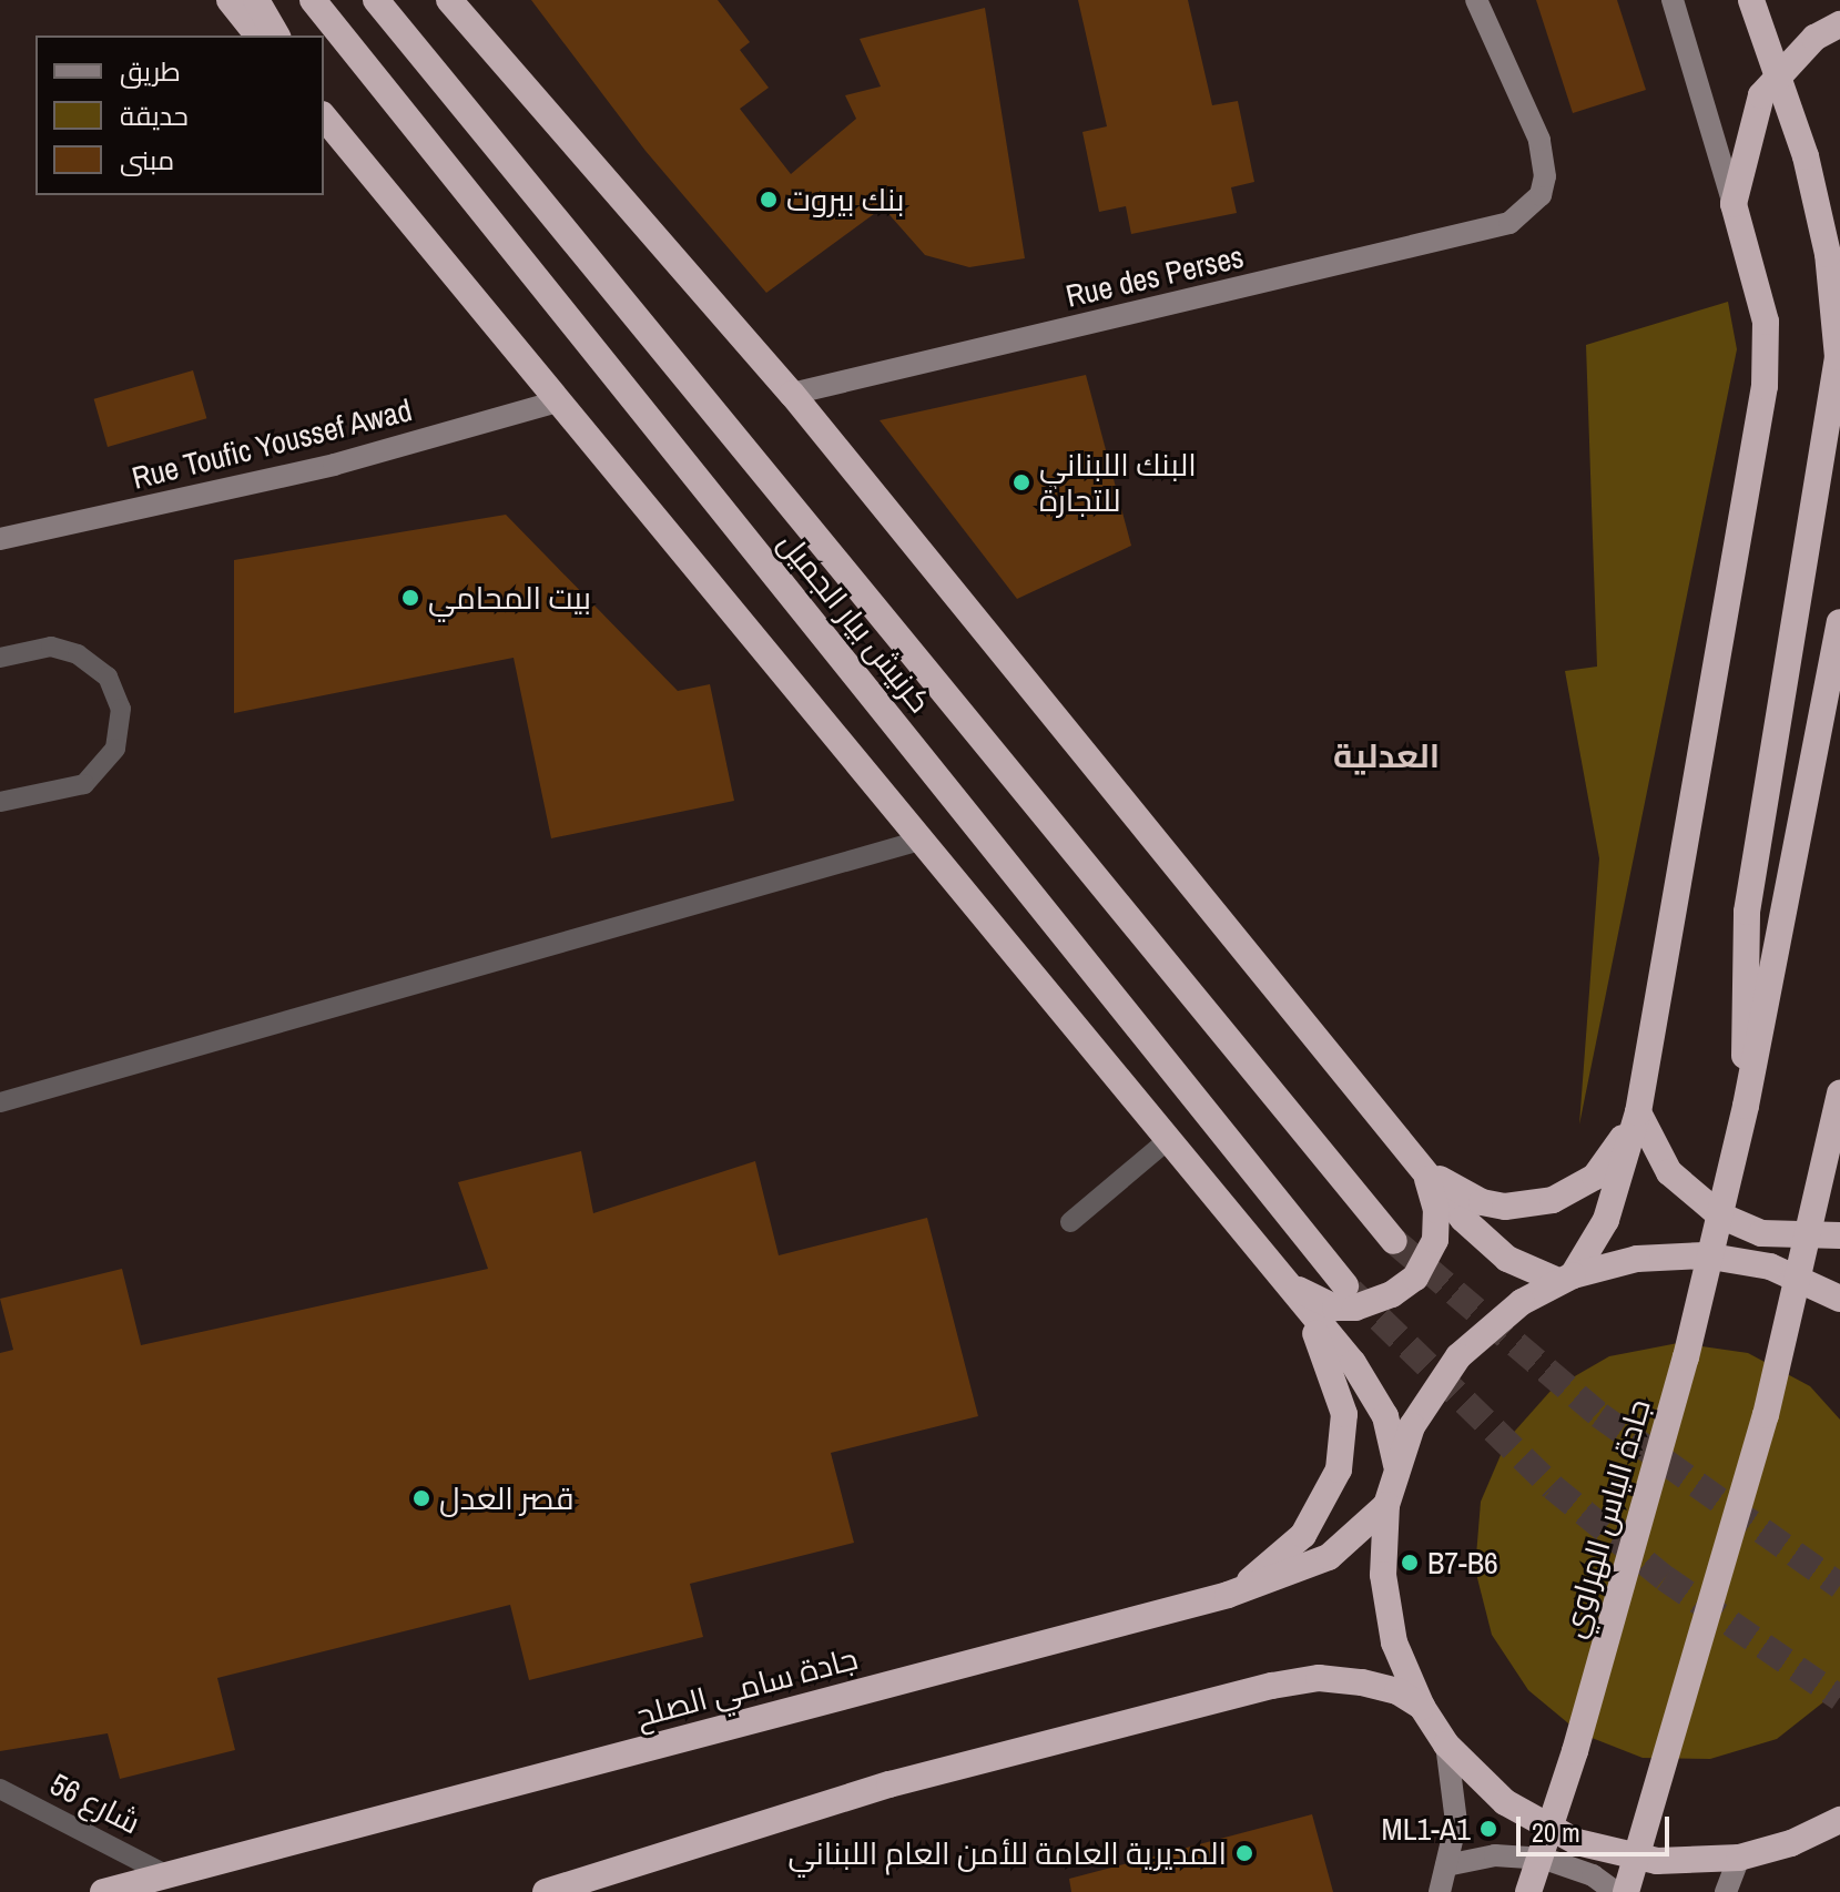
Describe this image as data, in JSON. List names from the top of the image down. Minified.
{"streets":{"highway":["كرنيش بيار الجميل","جادة الياس الهراوي","جادة سامي الصلح"],"street":["Rue des Perses","Rue Toufic Youssef Awad"],"lane":["شارع 56"]},"crossings":[["جادة سامي الصلح","شارع 56"]],"districts":["العدلية"],"places":["بنك بيروت","البنك اللبناني للتجارة","بيت المحامي","قصر العدل","B7-B6","ML1-A1","المديرية العامة للأمن العام اللبناني"],"legend":["طريق","حديقة","مبنى"],"scale_bar":"20 m"}
